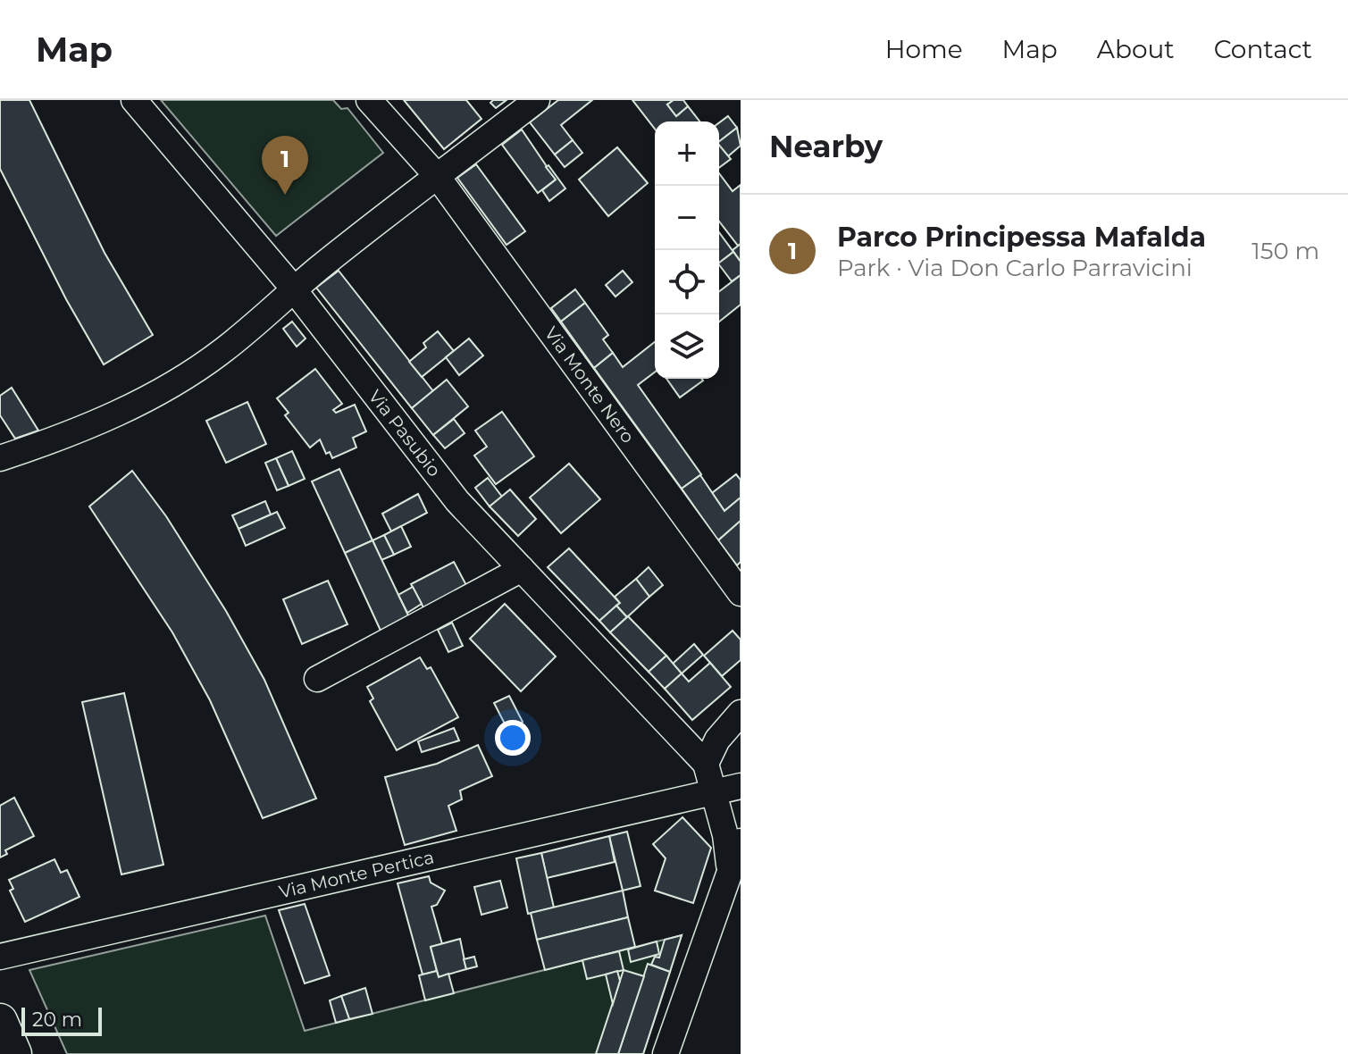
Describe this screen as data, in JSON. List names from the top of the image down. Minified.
{"streets":{"street":["Via Monte Nero","Via Pasubio","Via Monte Pertica"]},"scale_bar":"20 m","page":{"header":"Map","nav":["Home","Map","About","Contact"],"heading":"Nearby","map_buttons":["+","−"],"pins":"1","list":[{"mark":"1","name":"Parco Principessa Mafalda","note":"Park · Via Don Carlo Parravicini","value":"150 m"}],"scale":"20 m"}}
